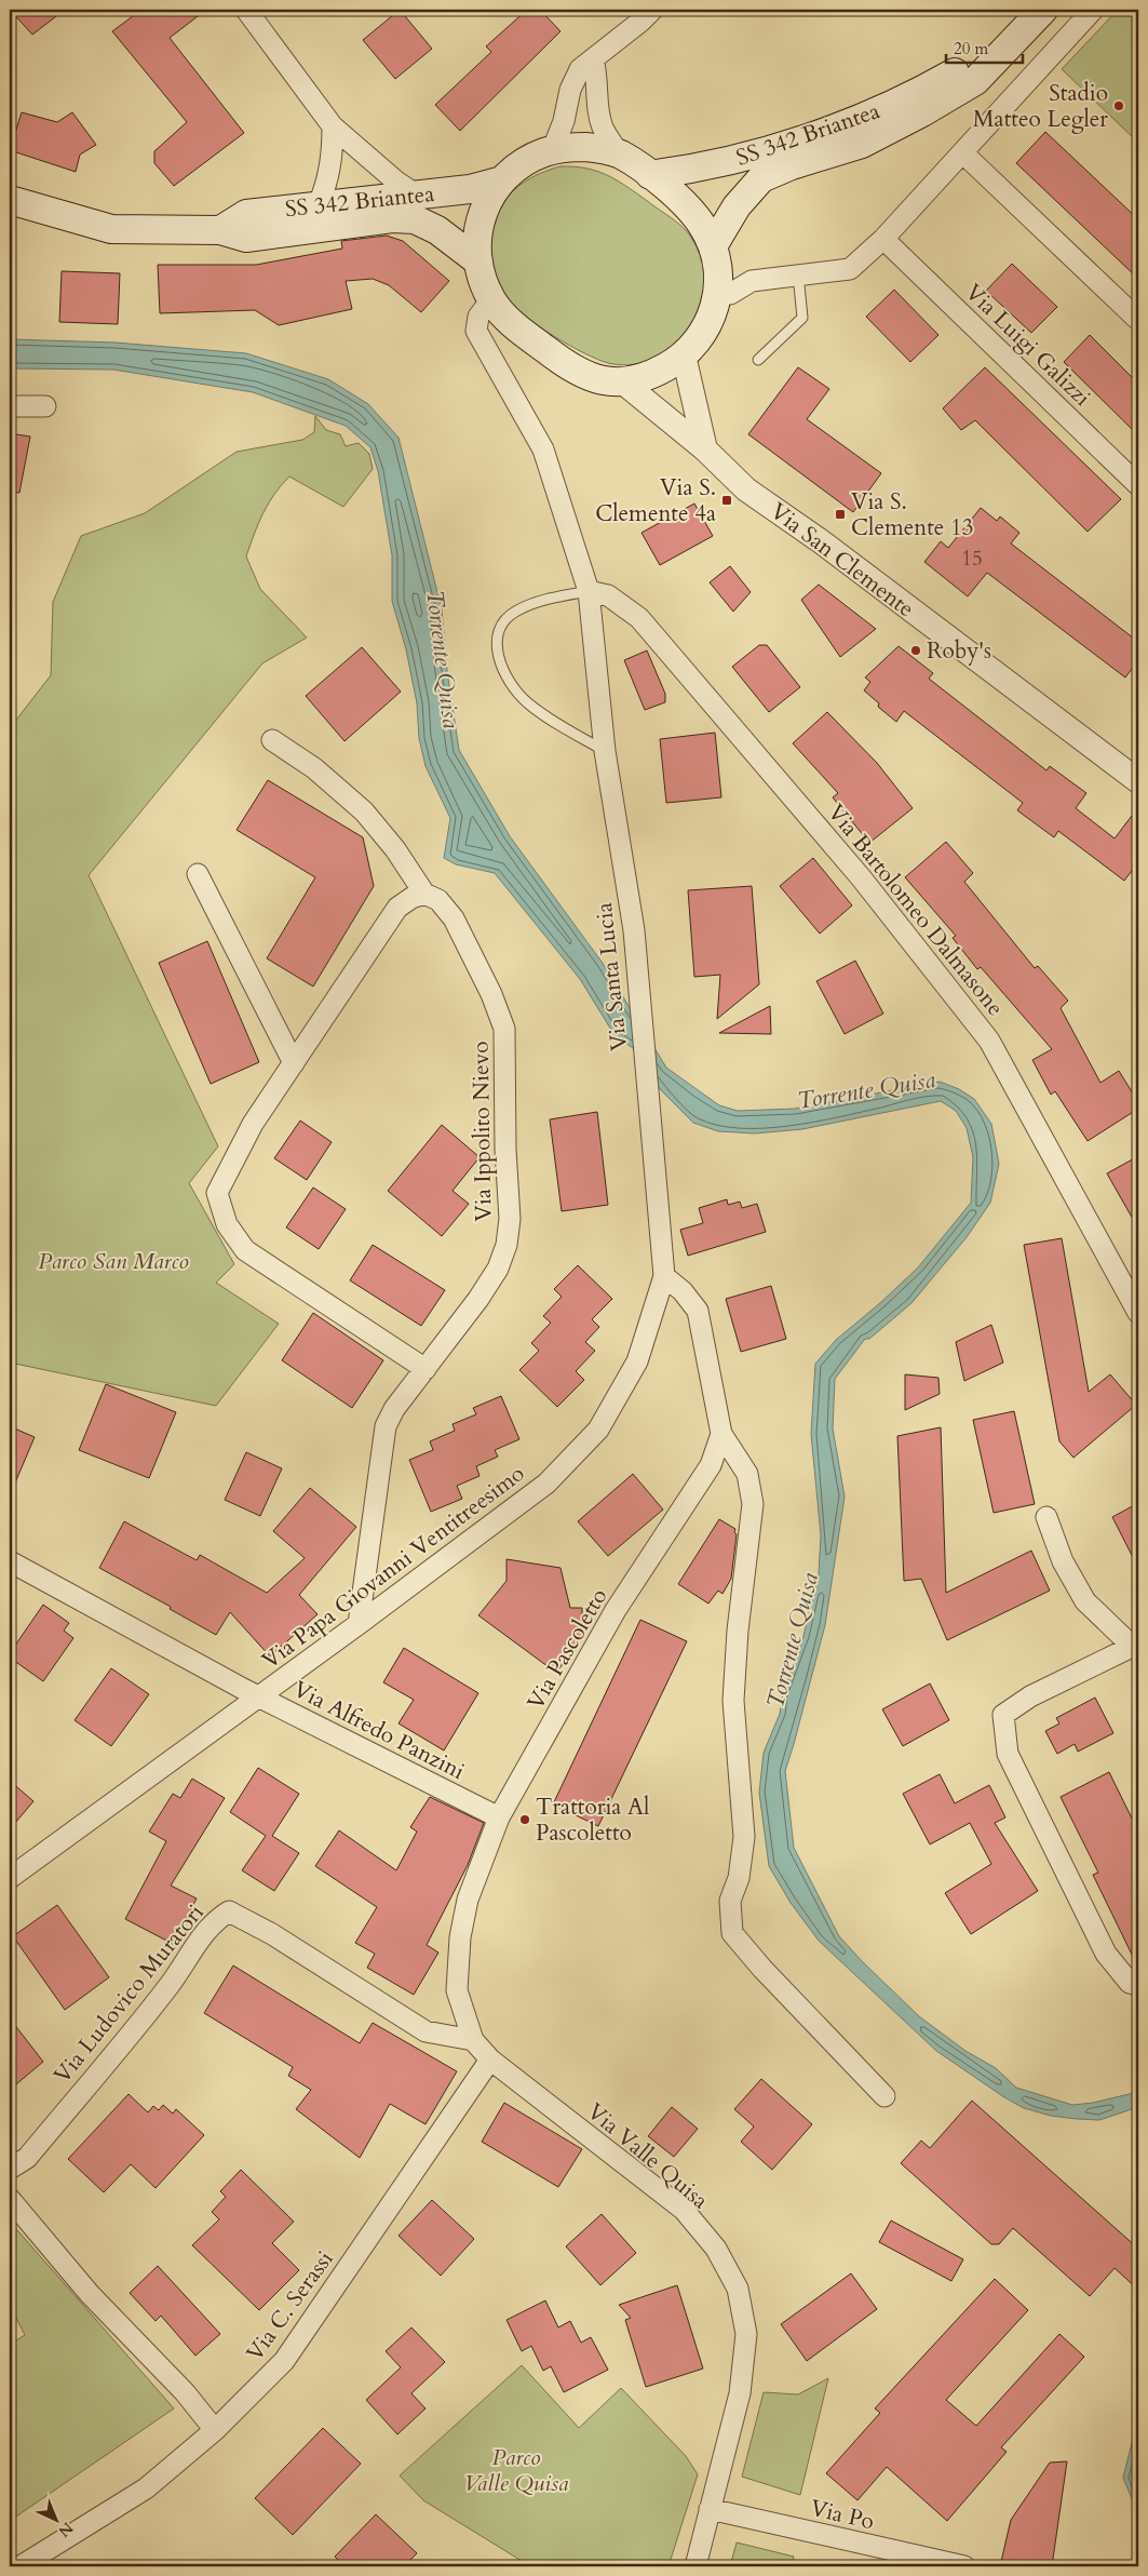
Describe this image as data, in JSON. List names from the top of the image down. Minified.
{"streets":{"main road":["SS 342 Briantea"],"street":["Via Luigi Galizzi","Via San Clemente","Via Bartolomeo Dalmasone","Via Santa Lucia","Via Ippolito Nievo","Via Papa Giovanni Ventitreesimo","Via Pascoletto","Via Alfredo Panzini","Via Ludovico Muratori","Via Valle Quisa","Via C. Serassi","Via Po"]},"crossings":[["Via Bartolomeo Dalmasone","Via Santa Lucia"],["Via Santa Lucia","Via Papa Giovanni Ventitreesimo"],["Via Ippolito Nievo","Via Papa Giovanni Ventitreesimo"],["Via Papa Giovanni Ventitreesimo","Via Pascoletto"],["Via Papa Giovanni Ventitreesimo","Via Alfredo Panzini"],["Via Pascoletto","Via Alfredo Panzini"],["Via Pascoletto","Via Ludovico Muratori"],["Via Pascoletto","Via Valle Quisa"],["Via Pascoletto","Via C. Serassi"],["Via Valle Quisa","Via C. Serassi"],["Via Valle Quisa","Via Po"]],"water":["Torrente Quisa"],"parks":["Parco San Marco","Parco Valle Quisa"],"places":{"other":["Stadio Matteo Legler","Roby's","Trattoria Al Pascoletto"],"transit":["Via S. Clemente 4a","Via S. Clemente 13"]},"house_numbers":["15"],"scale_bar":"20 m","north":"bottom right"}
